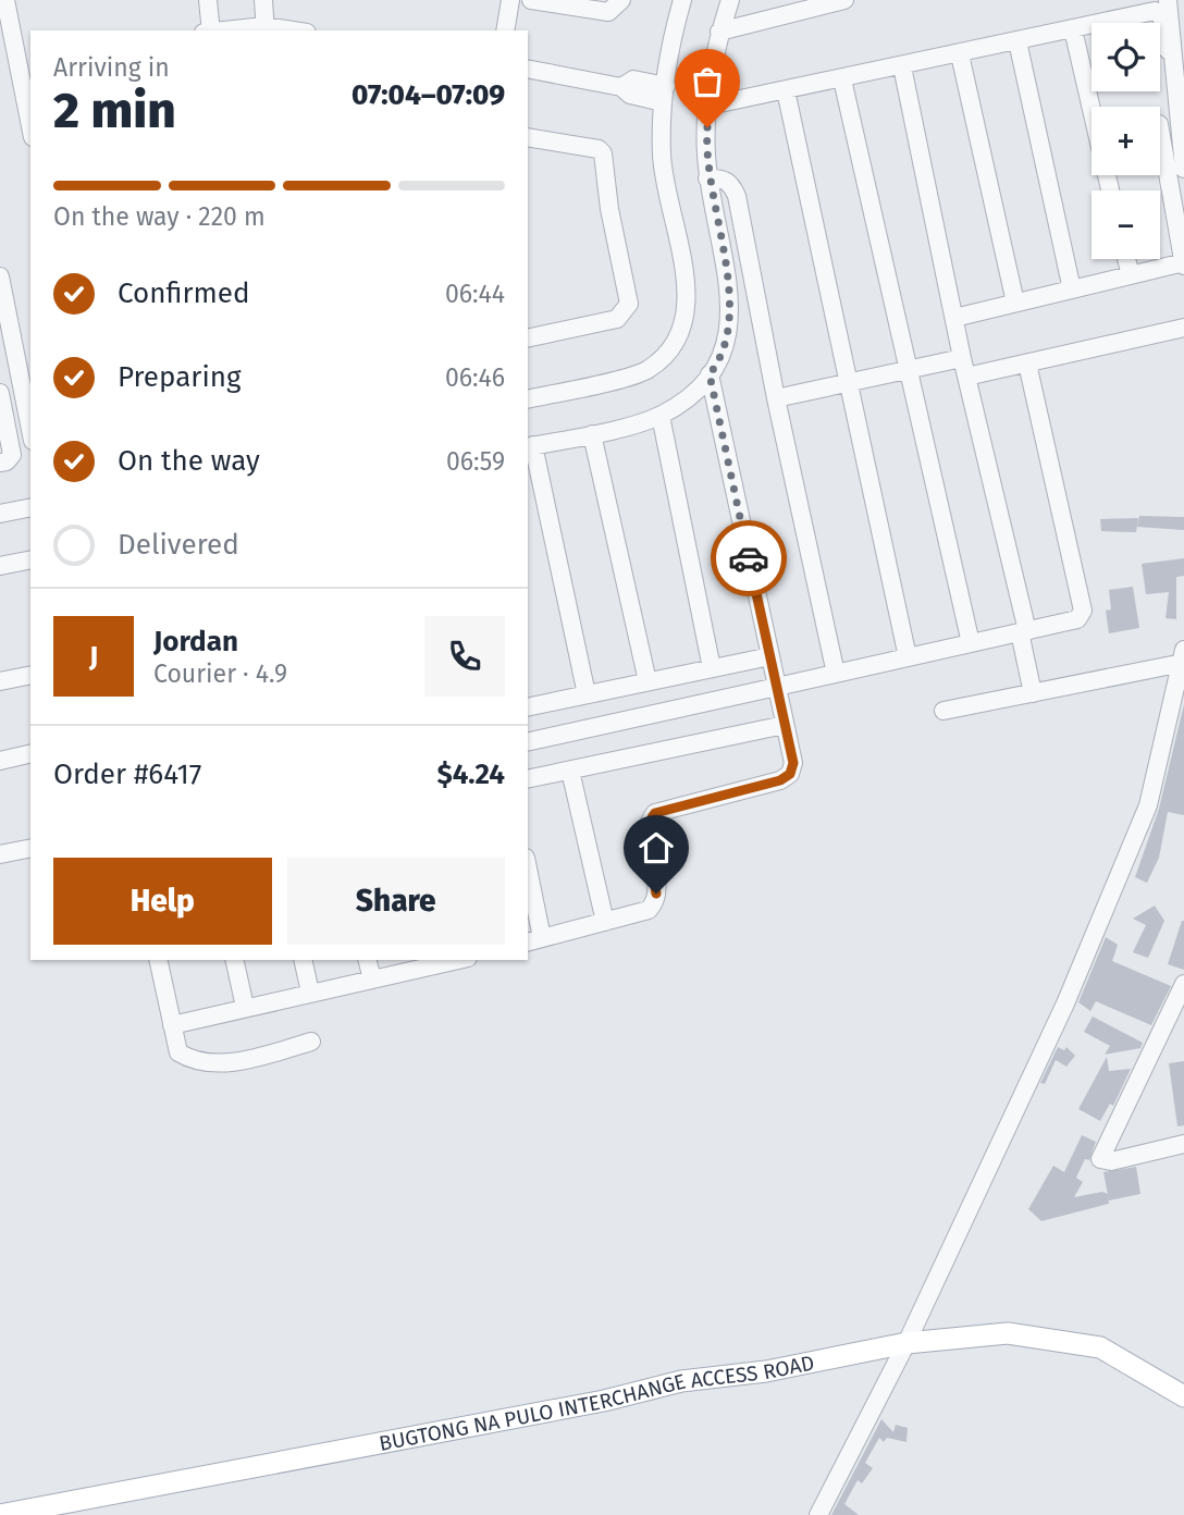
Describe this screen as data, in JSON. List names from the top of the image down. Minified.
{"streets":{"main road":["BUGTONG NA PULO INTERCHANGE ACCESS ROAD"]},"page":{"map_buttons":["+","−"],"heading":["2 min","Arriving in","07:04–07:09"],"panel":["Jordan","Courier · 4.9","Order #6417","$4.24"],"bar":"On the way · 220 m","list":[["Confirmed","06:44"],["Preparing","06:46"],["On the way","06:59"],"Delivered"],"round":"J","buttons":["Help","Share"]}}
